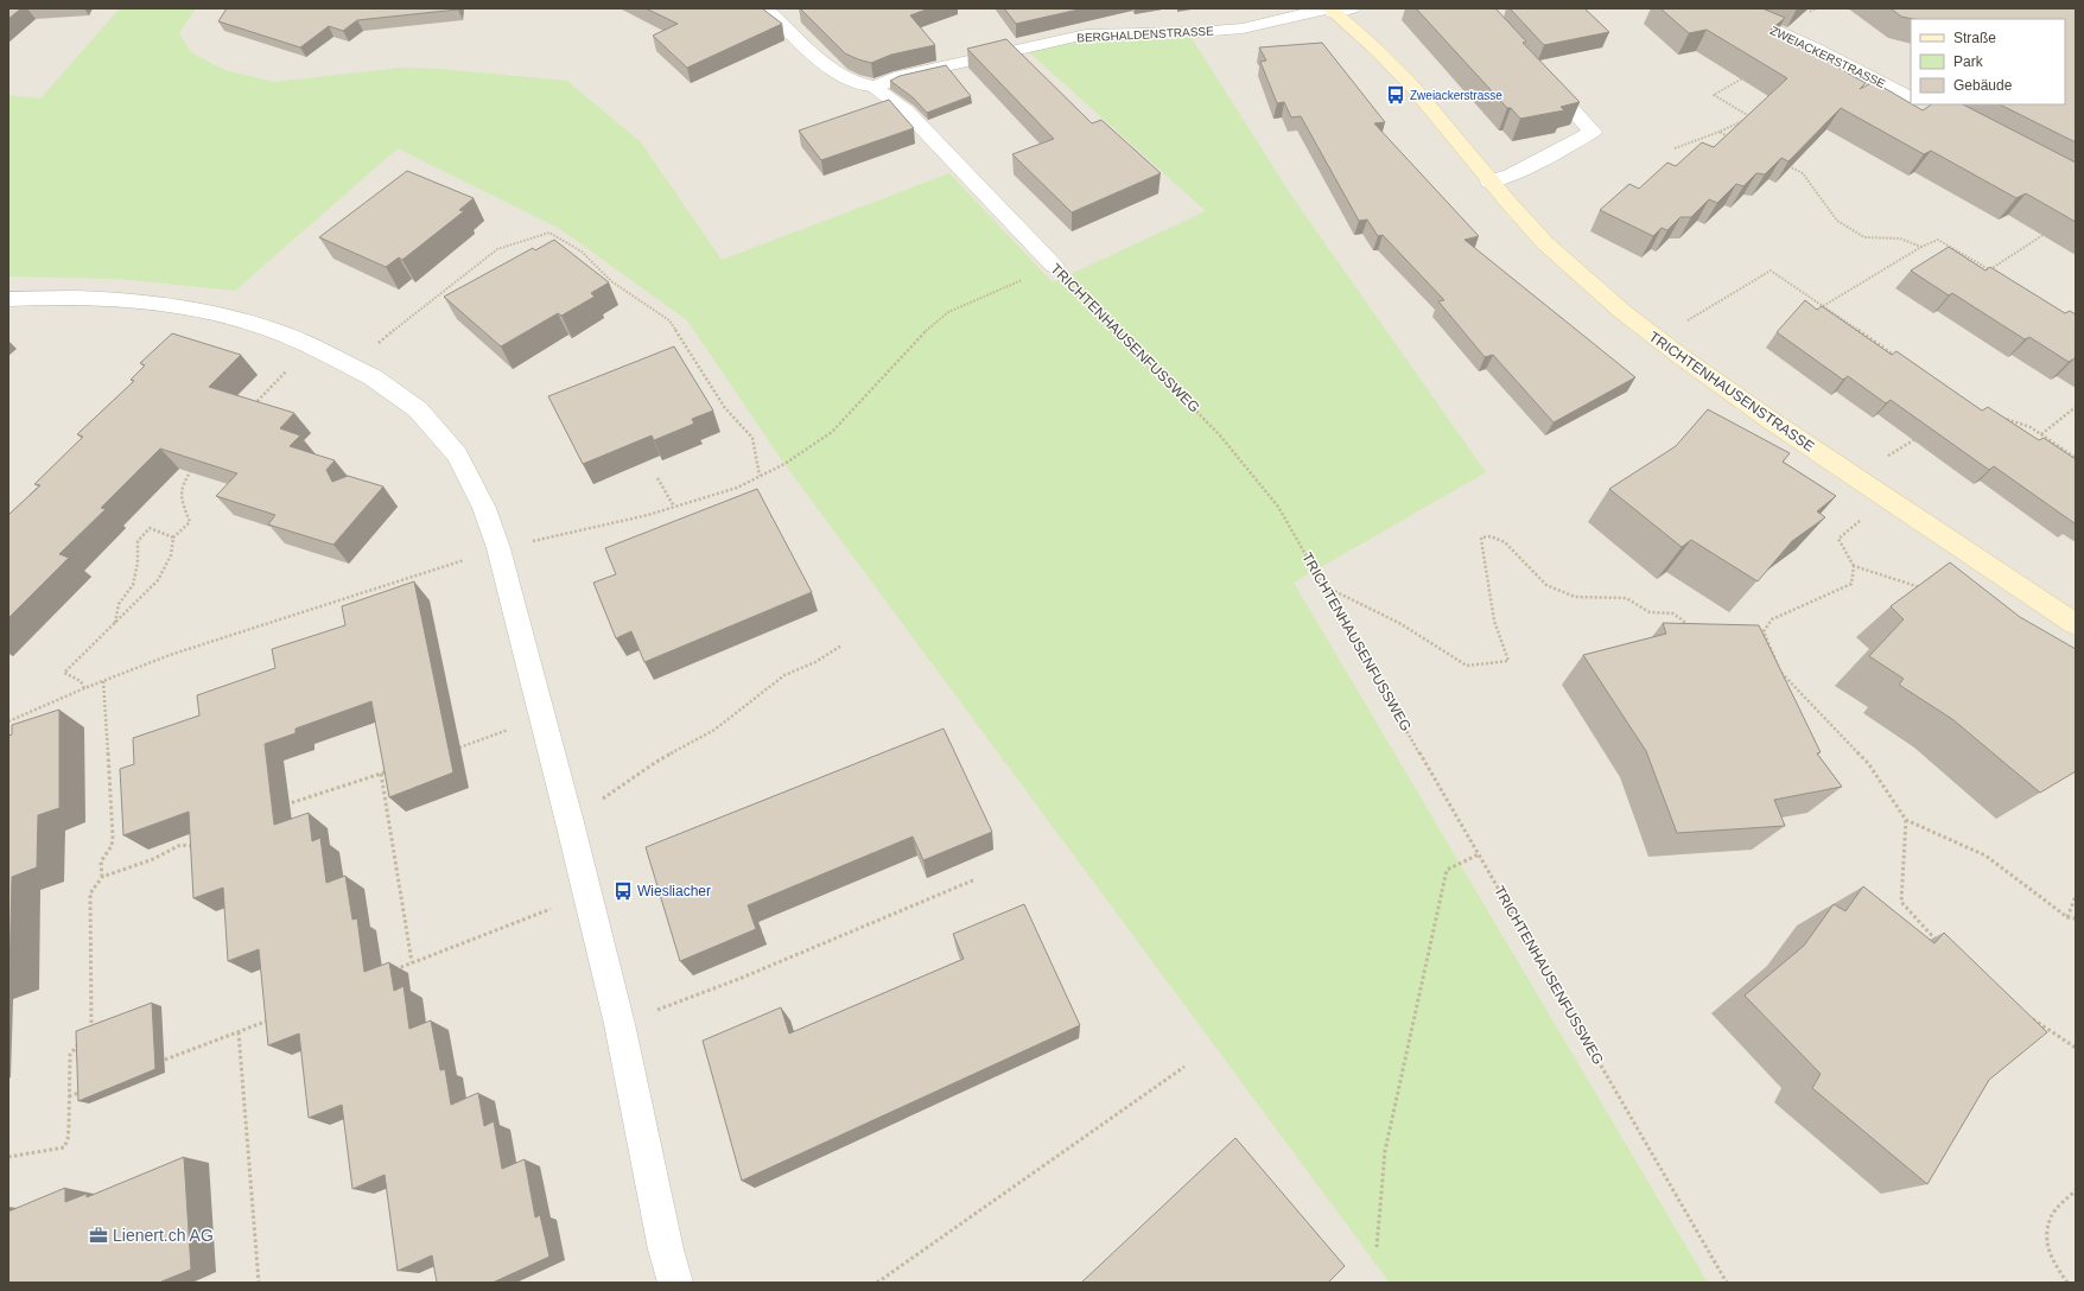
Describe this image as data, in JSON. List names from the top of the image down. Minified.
{"streets":{"street":["BERGHALDENSTRASSE","ZWEIACKERSTRASSE","TRICHTENHAUSENFUSSWEG","TRICHTENHAUSENSTRASSE"]},"crossings":[["BERGHALDENSTRASSE","TRICHTENHAUSENFUSSWEG"],["BERGHALDENSTRASSE","TRICHTENHAUSENSTRASSE"]],"places":{"bus stop":["Zweiackerstrasse","Wiesliacher"],"office":["Lienert.ch AG"]},"legend":["Straße","Park","Gebäude"]}
